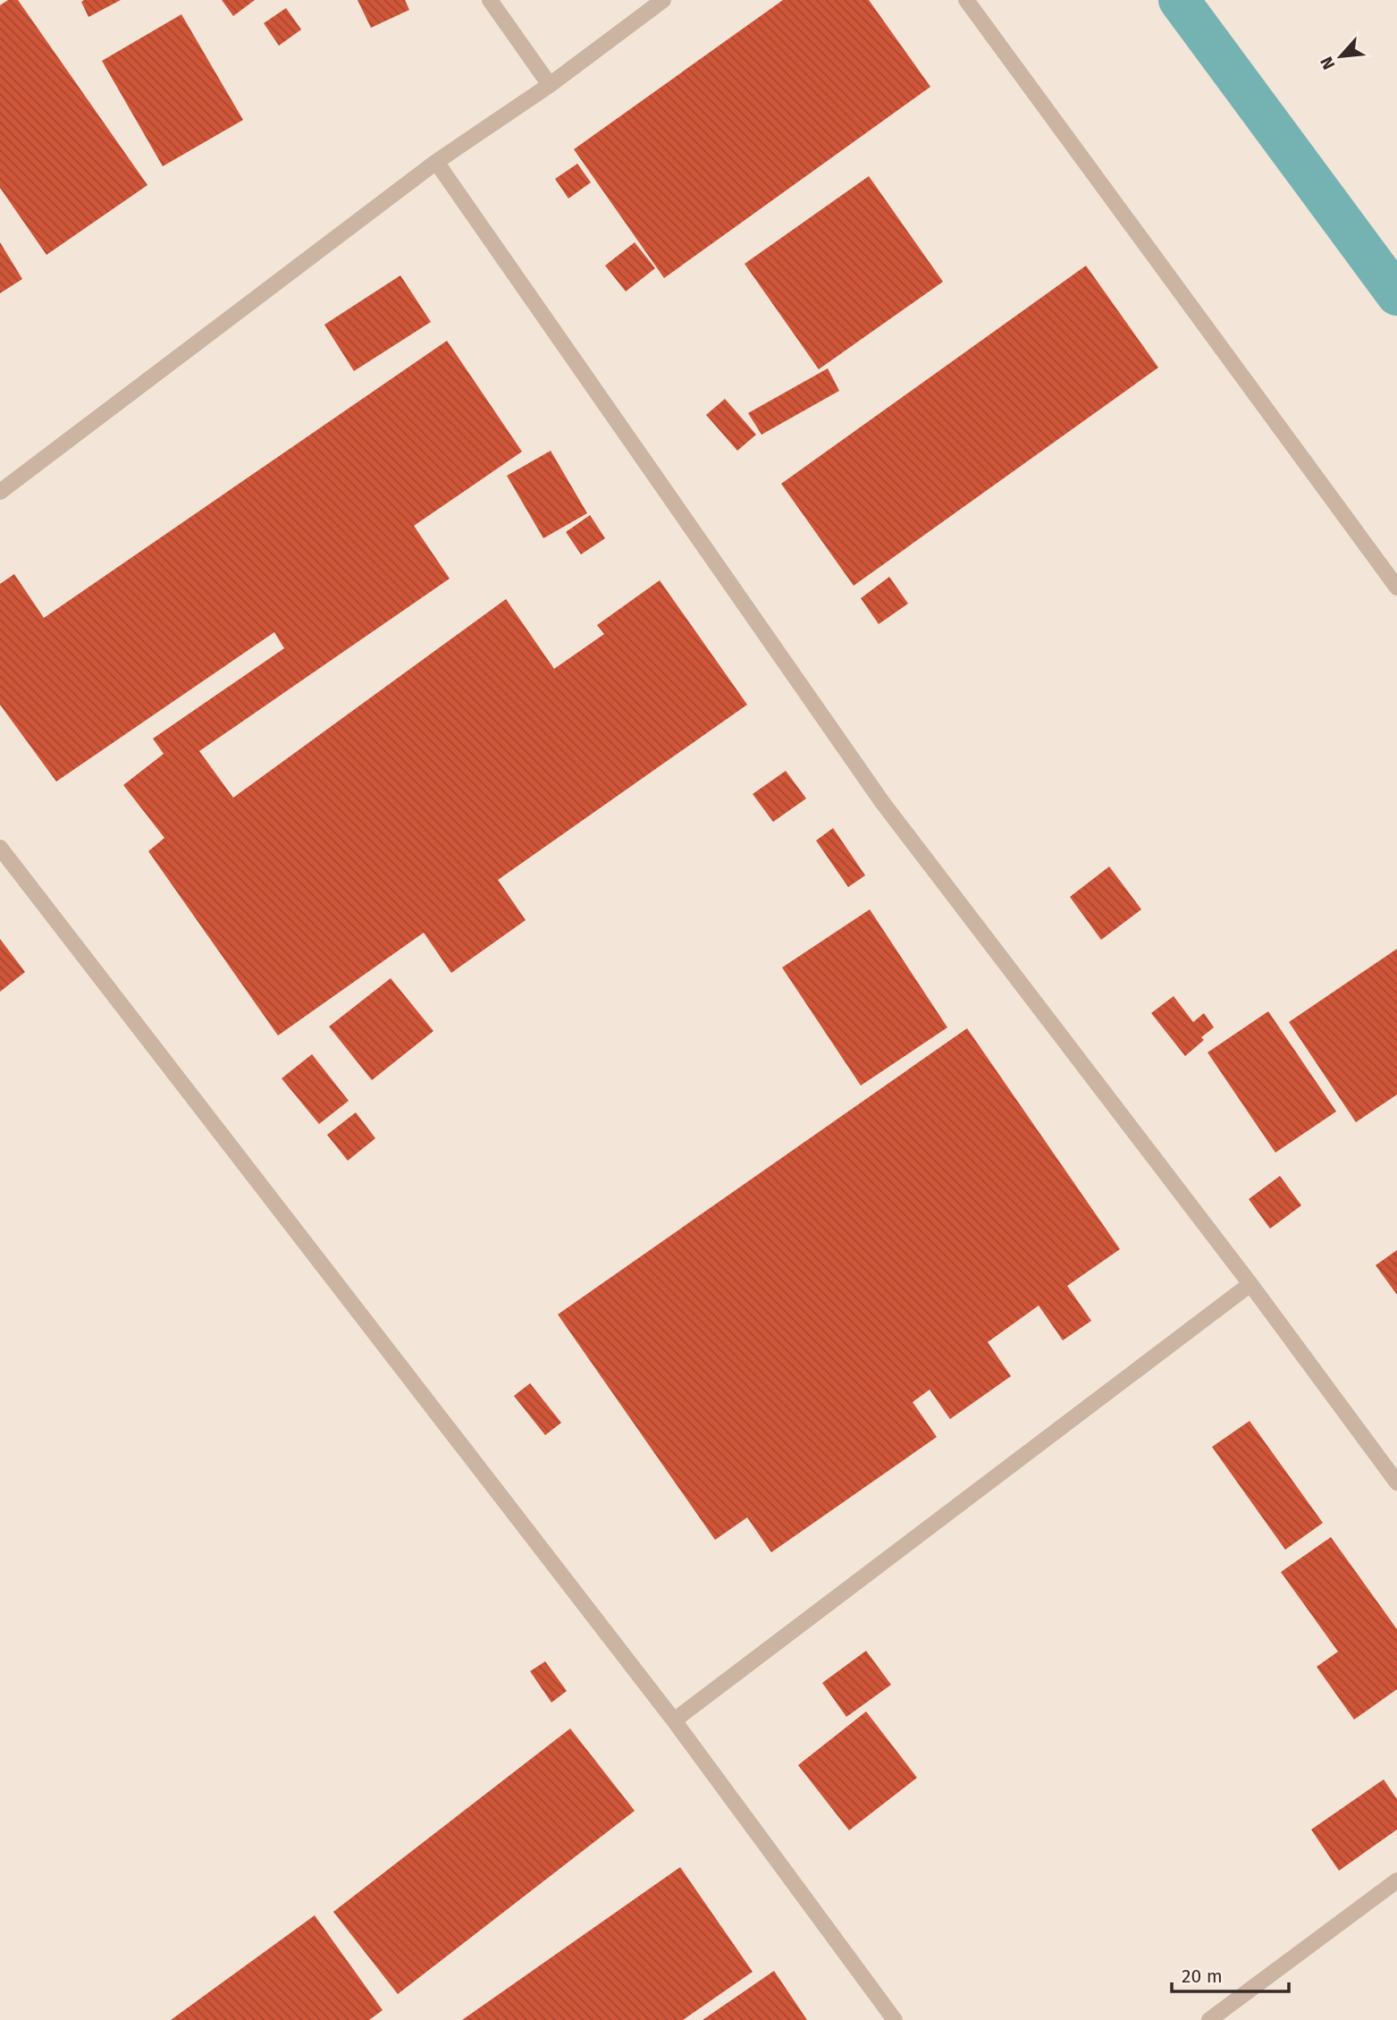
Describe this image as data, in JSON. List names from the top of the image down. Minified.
{"scale_bar":"20 m","north":"bottom left"}
